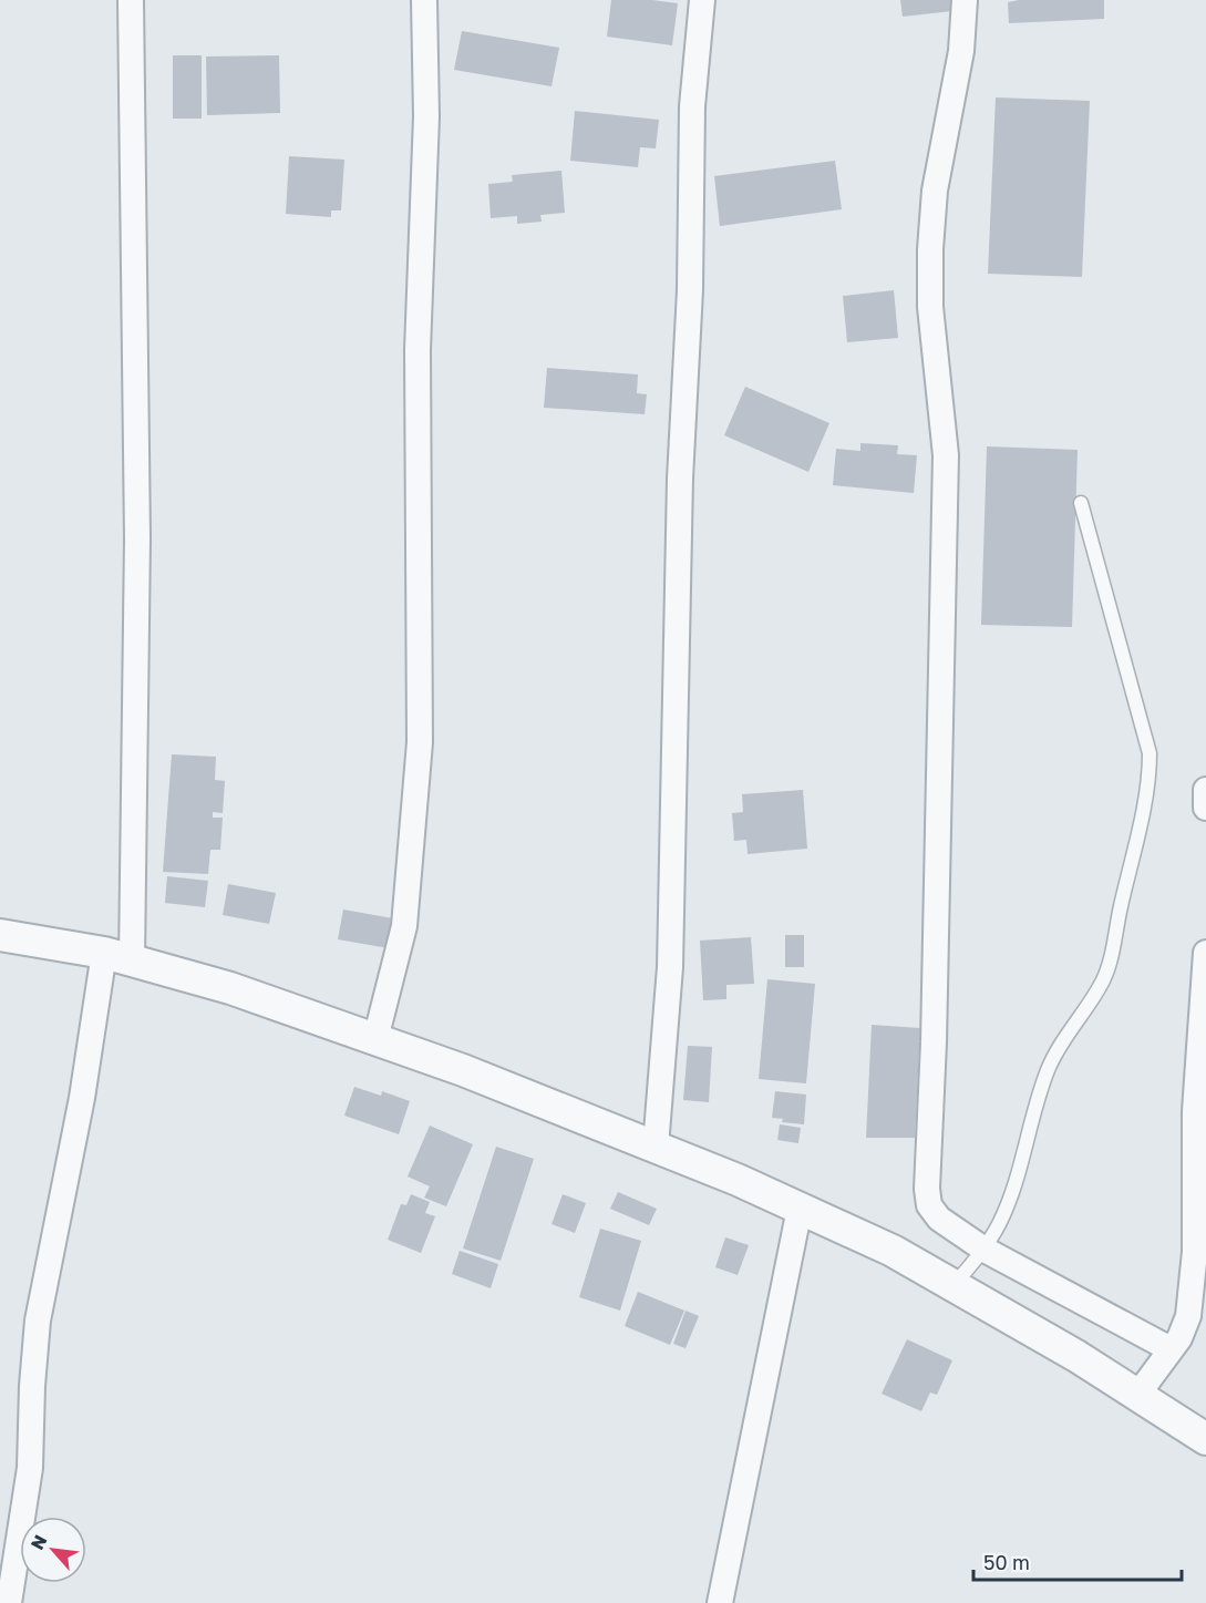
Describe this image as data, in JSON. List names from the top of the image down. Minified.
{"scale_bar":"50 m","north":"top left"}
